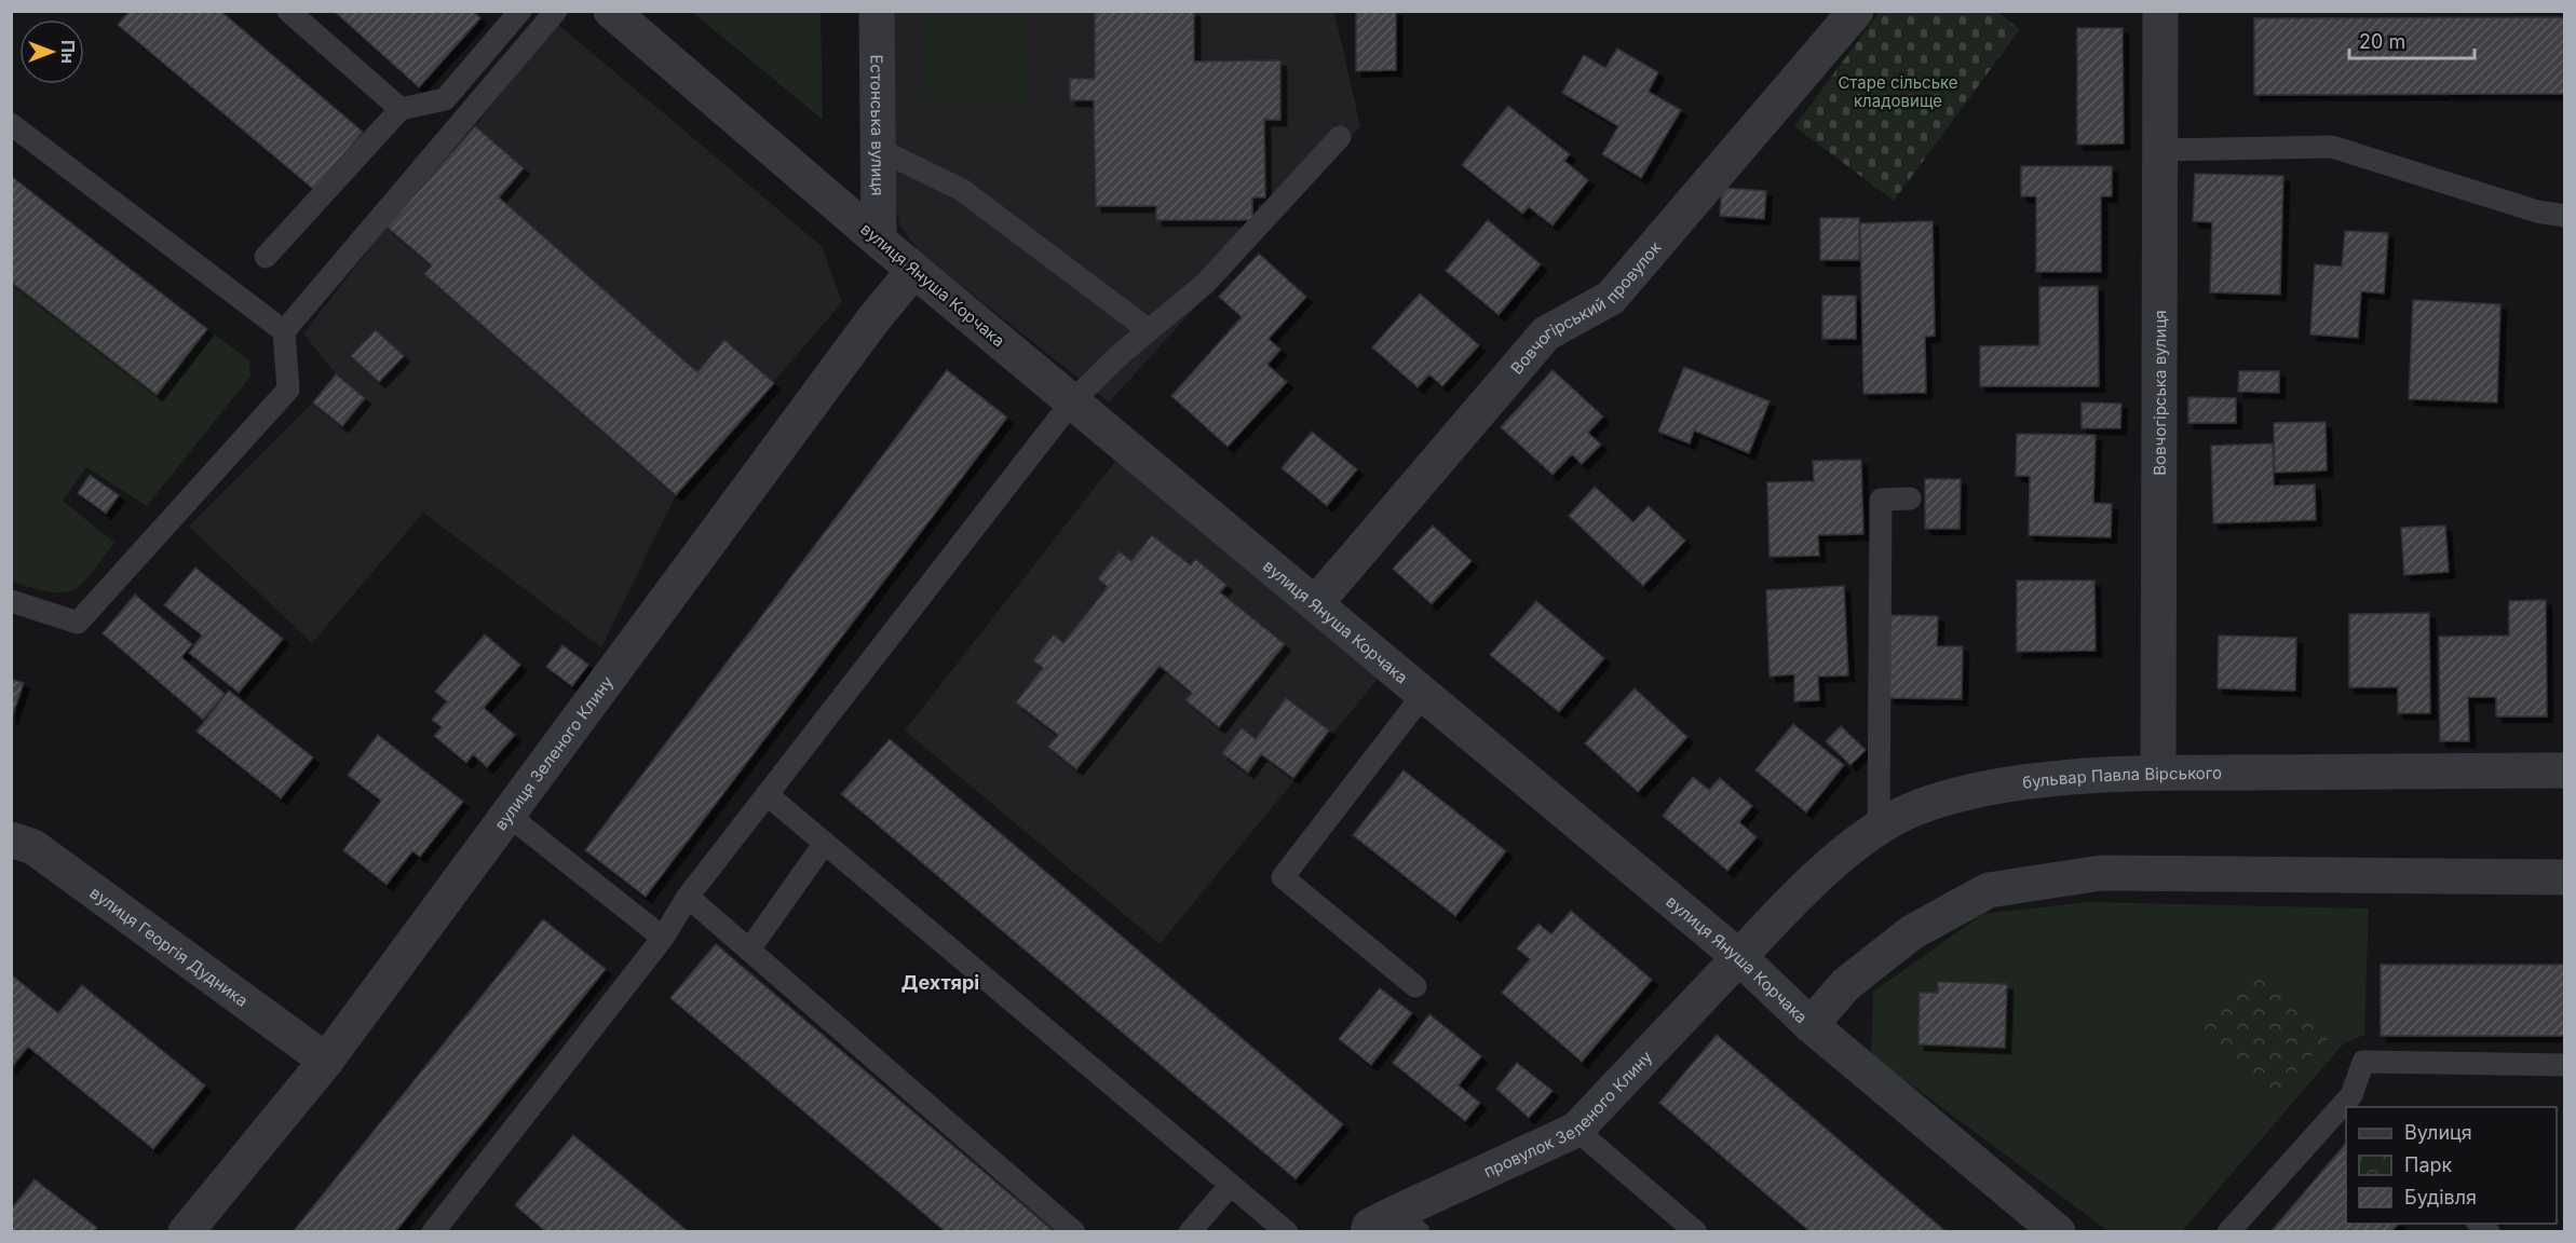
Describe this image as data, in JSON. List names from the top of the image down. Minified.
{"streets":{"street":["Естонська вулиця","вулиця Януша Корчака","Вовчогірський провулок","Вовчогірська вулиця","вулиця Зеленого Клину","бульвар Павла Вірського","вулиця Георгія Дудника","провулок Зеленого Клину"]},"crossings":[["Естонська вулиця","вулиця Януша Корчака"],["вулиця Януша Корчака","Вовчогірський провулок"],["вулиця Януша Корчака","вулиця Зеленого Клину"],["вулиця Януша Корчака","бульвар Павла Вірського"],["вулиця Януша Корчака","провулок Зеленого Клину"],["Вовчогірська вулиця","бульвар Павла Вірського"],["вулиця Зеленого Клину","вулиця Георгія Дудника"],["бульвар Павла Вірського","провулок Зеленого Клину"]],"districts":["Дехтярі"],"parks":["Старе сільське кладовище"],"legend":["Вулиця","Парк","Будівля"],"scale_bar":"20 m","north":"right"}
